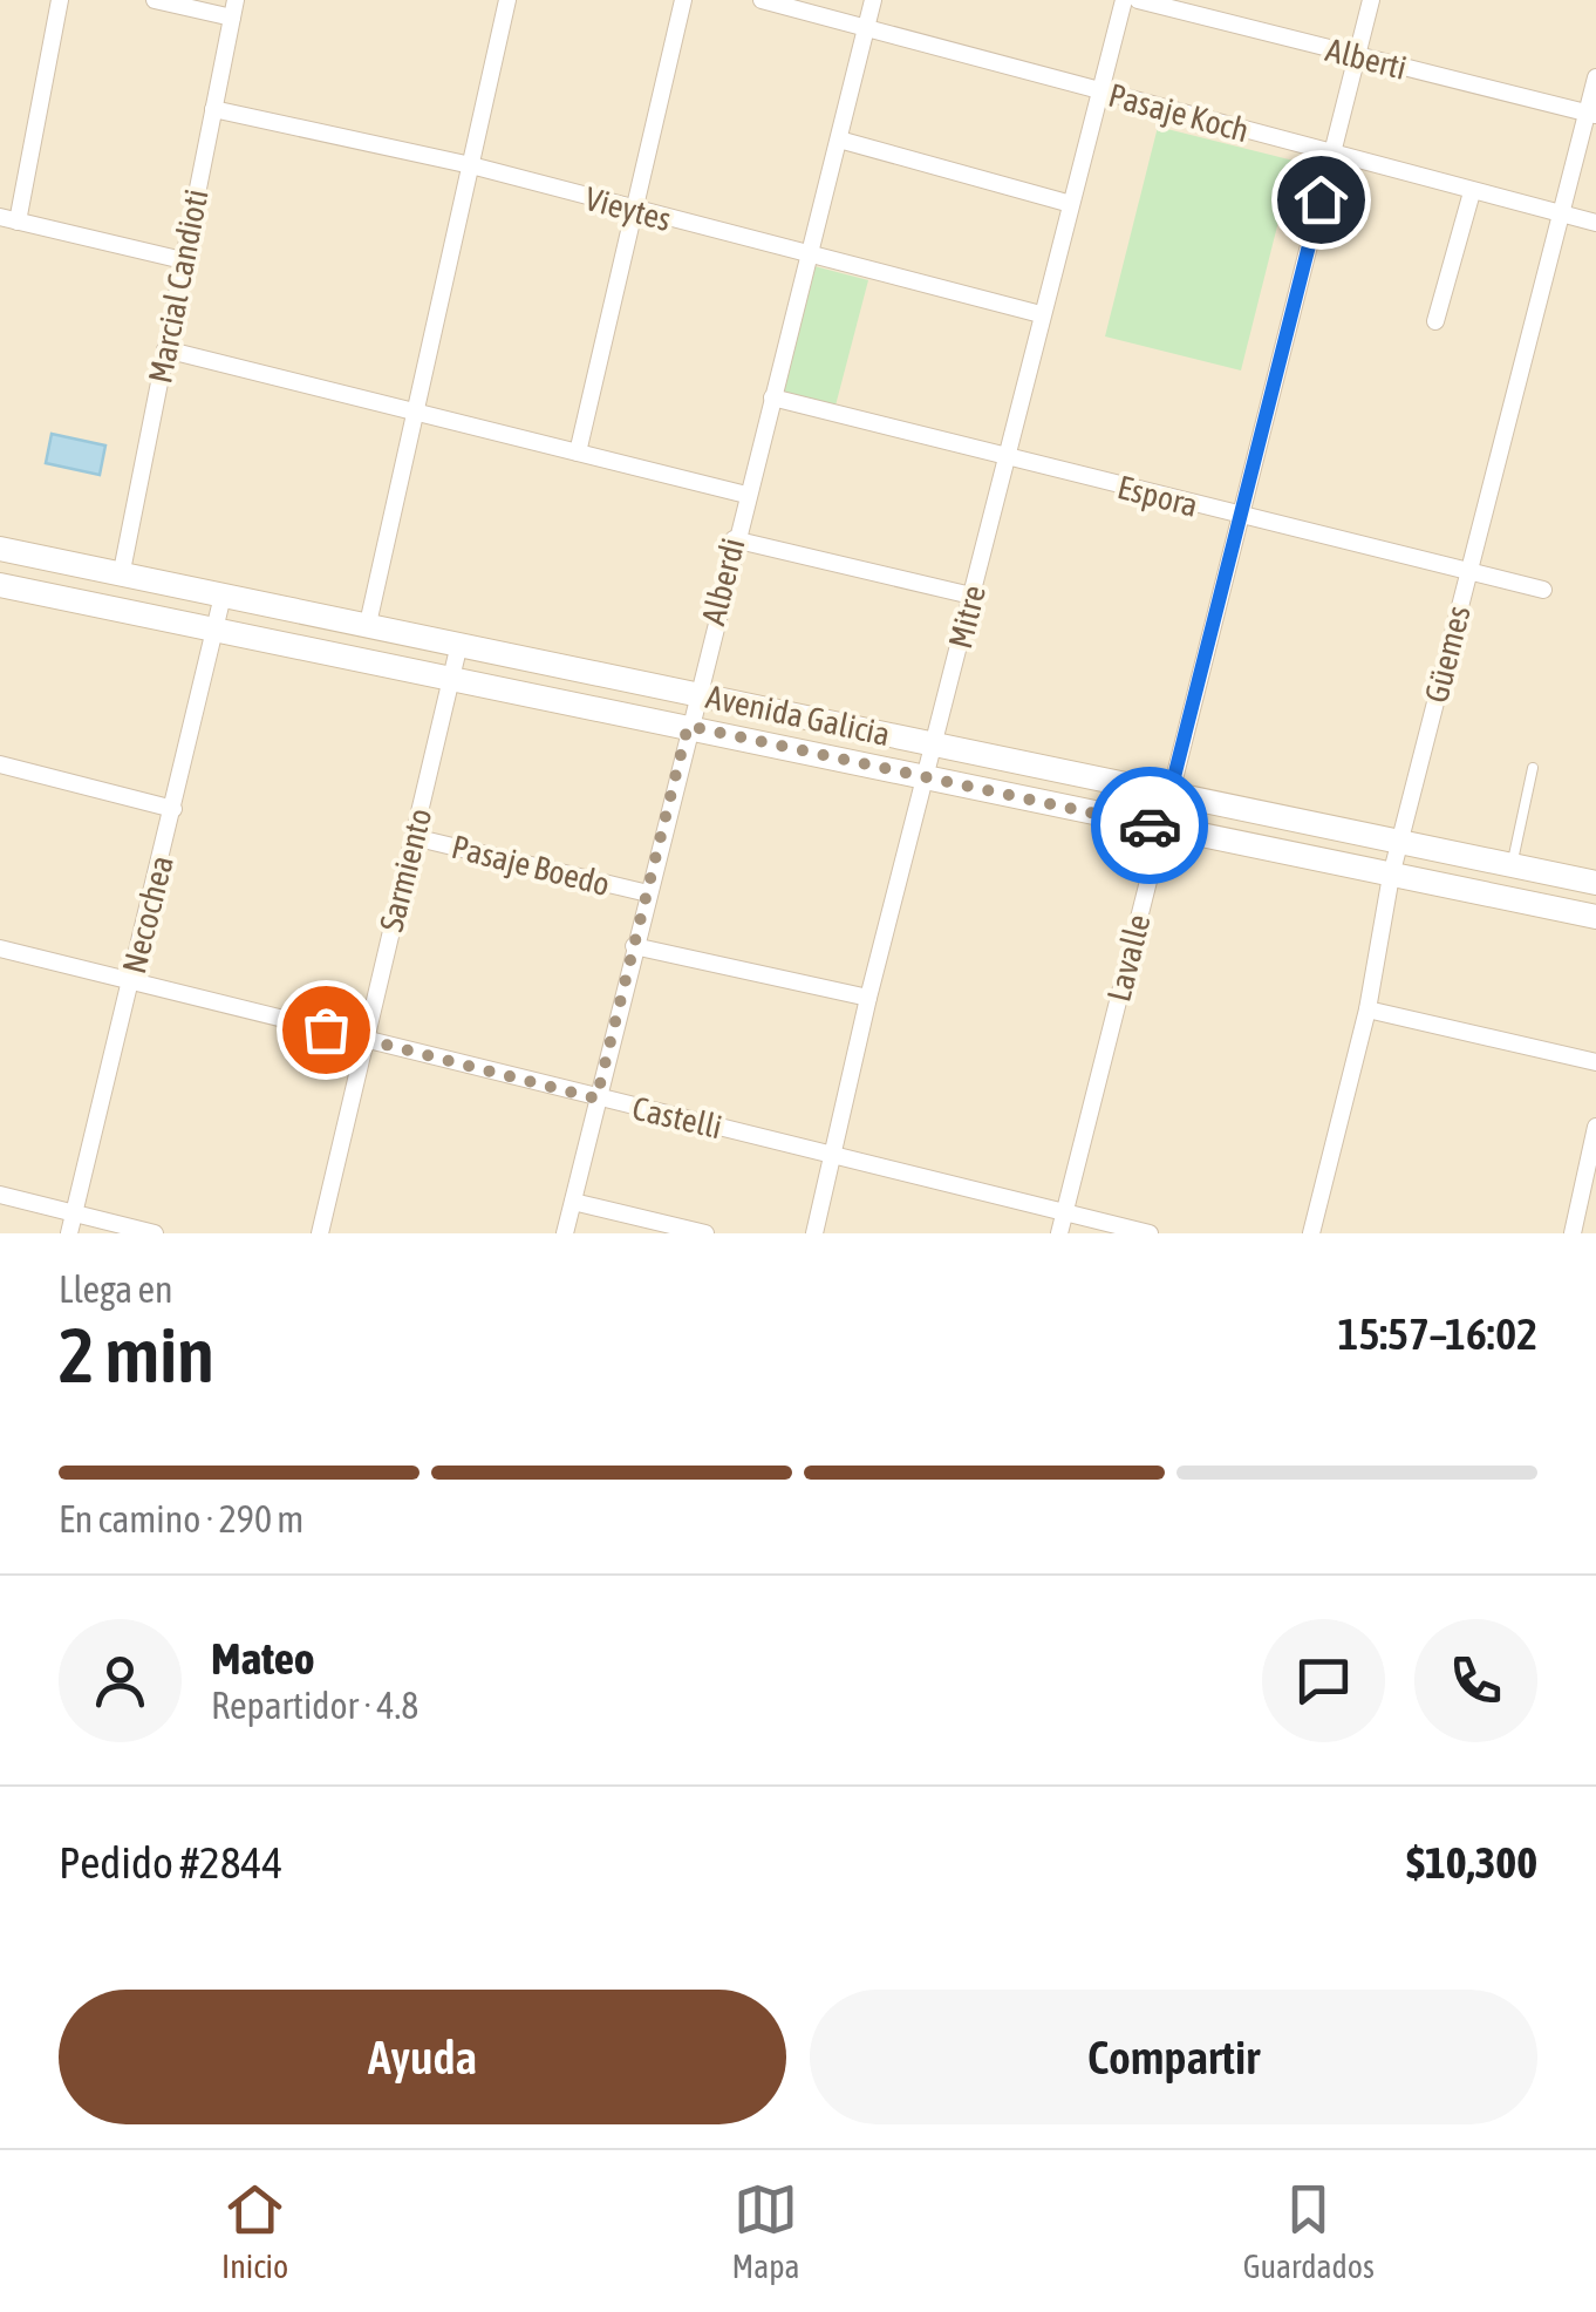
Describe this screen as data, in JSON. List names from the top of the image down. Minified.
{"streets":{"main road":["Avenida Galicia"],"street":["Alberti","Pasaje Koch","Vieytes","Marcial Candioti","Espora","Alberdi","Mitre","Güemes","Pasaje Boedo","Sarmiento","Necochea","Lavalle","Castelli"]},"crossings":[["Alberti","Güemes"],["Alberti","Lavalle"],["Pasaje Koch","Alberdi"],["Pasaje Koch","Mitre"],["Pasaje Koch","Güemes"],["Pasaje Koch","Lavalle"],["Vieytes","Marcial Candioti"],["Vieytes","Alberdi"],["Vieytes","Mitre"],["Marcial Candioti","Avenida Galicia"],["Espora","Alberdi"],["Espora","Mitre"],["Espora","Güemes"],["Espora","Lavalle"],["Alberdi","Avenida Galicia"],["Alberdi","Pasaje Boedo"],["Alberdi","Castelli"],["Mitre","Avenida Galicia"],["Mitre","Castelli"],["Güemes","Avenida Galicia"],["Avenida Galicia","Sarmiento"],["Avenida Galicia","Necochea"],["Avenida Galicia","Lavalle"],["Pasaje Boedo","Sarmiento"],["Sarmiento","Castelli"],["Necochea","Castelli"],["Lavalle","Castelli"]],"page":{"heading":["2 min","Llega en","15:57–16:02"],"panel":["Mateo","Repartidor · 4.8","Pedido #2844","$10,300"],"bar":"En camino · 290 m","buttons":["Ayuda","Compartir"],"tabs":["Inicio","Mapa","Guardados"]}}
